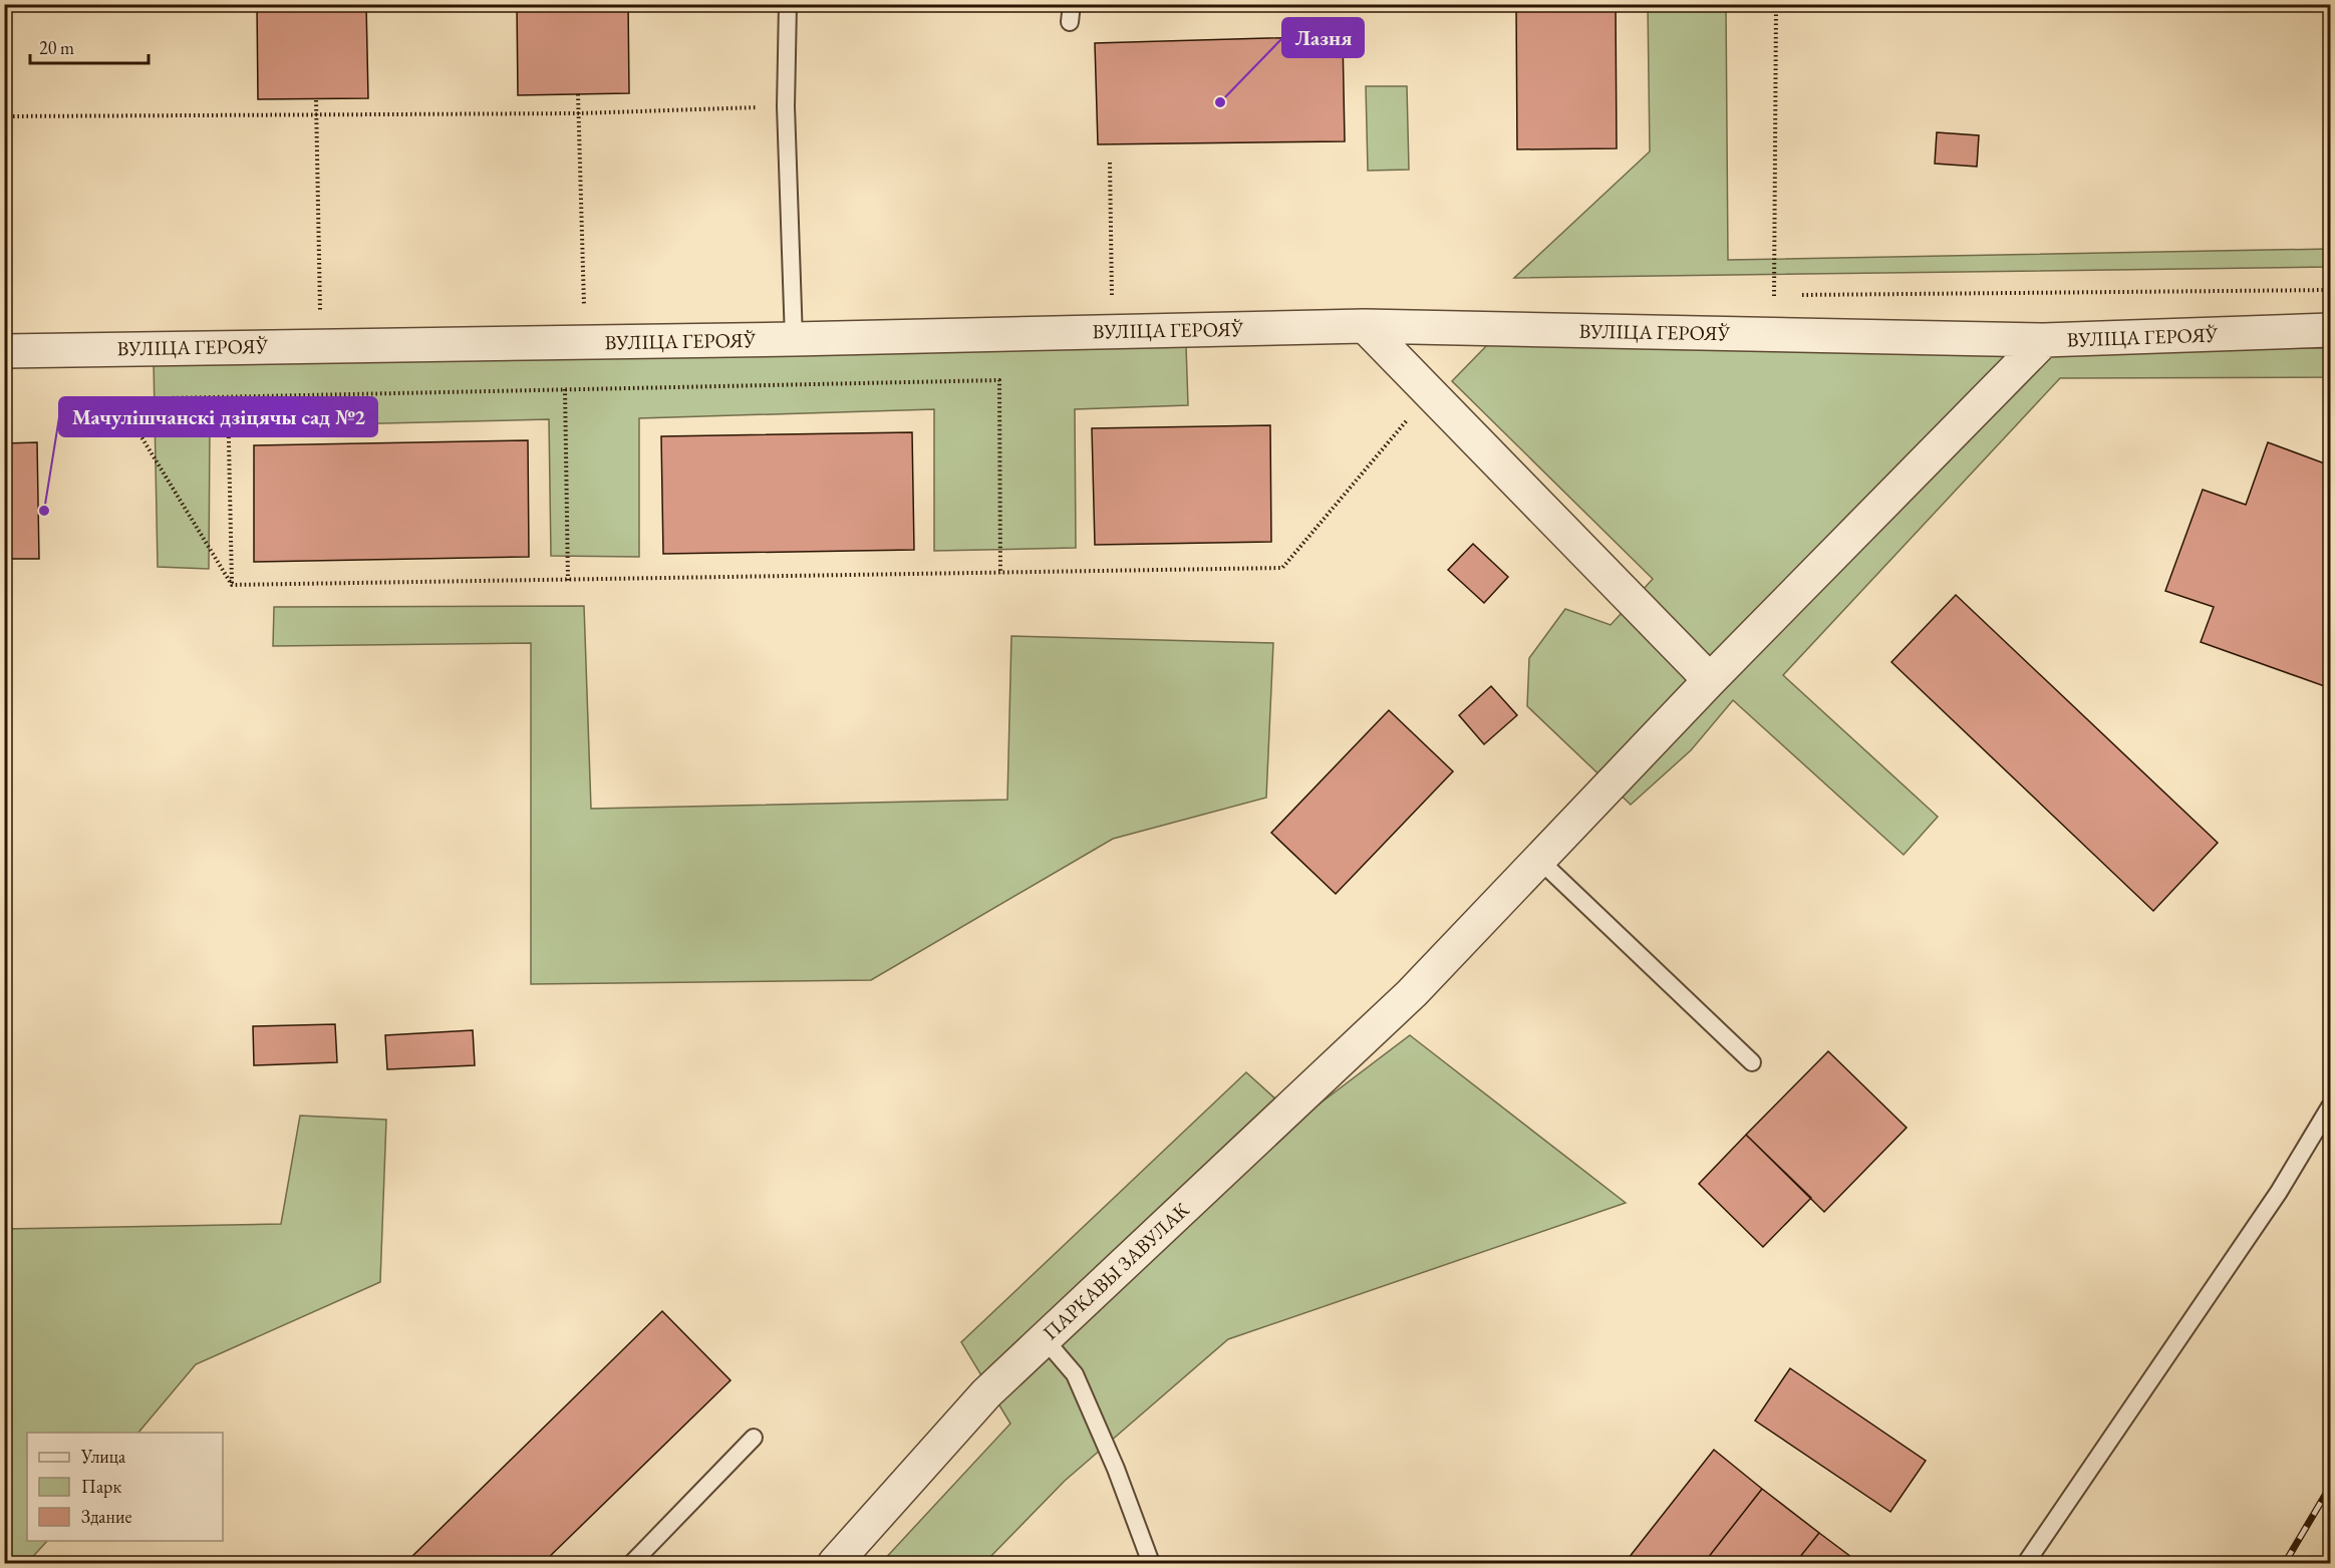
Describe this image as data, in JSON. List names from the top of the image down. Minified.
{"streets":{"street":["ВУЛІЦА ГЕРОЯЎ","ПАРКАВЫ ЗАВУЛАК"]},"crossings":[["ВУЛІЦА ГЕРОЯЎ","ПАРКАВЫ ЗАВУЛАК"]],"places":["Лазня","Мачулішчанскі дзіцячы сад №2"],"legend":["Улица","Парк","Здание"],"scale_bar":"20 m"}
